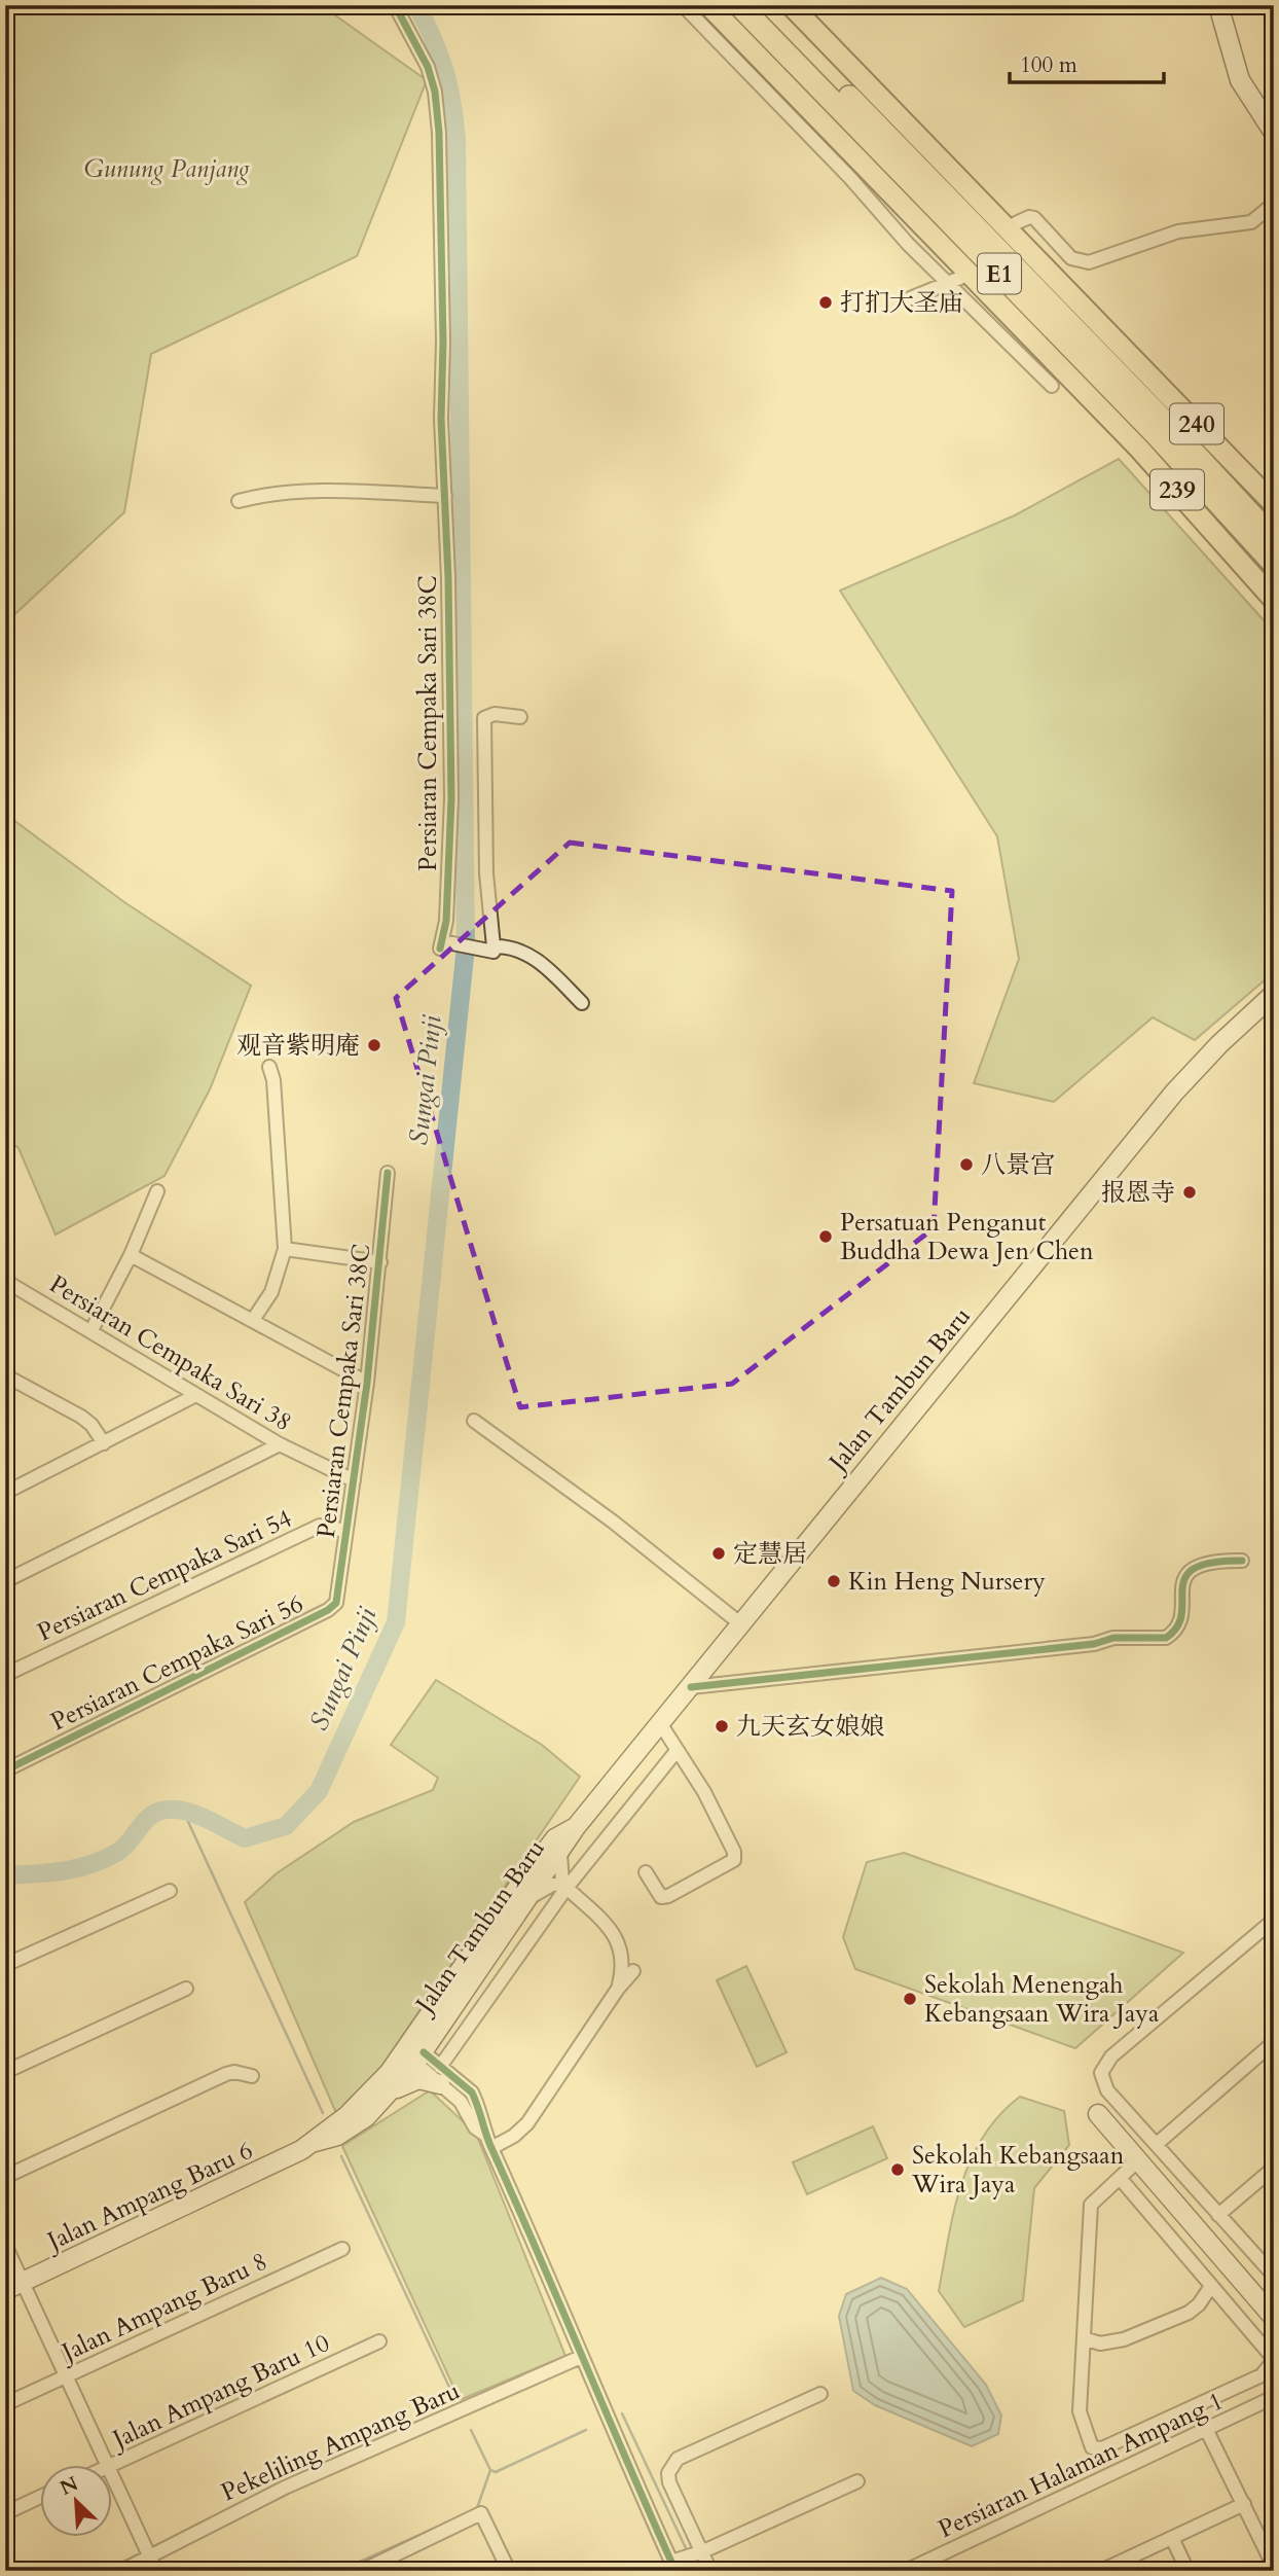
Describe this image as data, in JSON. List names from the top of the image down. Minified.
{"streets":{"highway":["E1"],"main road":["240","239","Jalan Tambun Baru","Jalan Ampang Baru 6"],"street":["Persiaran Cempaka Sari 38C","Persiaran Cempaka Sari 38","Persiaran Cempaka Sari 54","Persiaran Cempaka Sari 56","Jalan Ampang Baru 8","Jalan Ampang Baru 10","Pekeliling Ampang Baru","Persiaran Halaman Ampang 1"]},"crossings":[["Persiaran Cempaka Sari 38C","Persiaran Cempaka Sari 38"],["Persiaran Cempaka Sari 38C","Persiaran Cempaka Sari 54"],["Persiaran Cempaka Sari 38C","Persiaran Cempaka Sari 56"],["Jalan Tambun Baru","Jalan Ampang Baru 6"]],"water":["Sungai Pinji"],"parks":["Gunung Panjang"],"places":["打扪大圣庙","观音紫明庵","八景宫","报恩寺","Persatuan Penganut Buddha Dewa Jen Chen","定慧居","Kin Heng Nursery","九天玄女娘娘","Sekolah Menengah Kebangsaan Wira Jaya","Sekolah Kebangsaan Wira Jaya"],"scale_bar":"100 m","north":"top left"}
